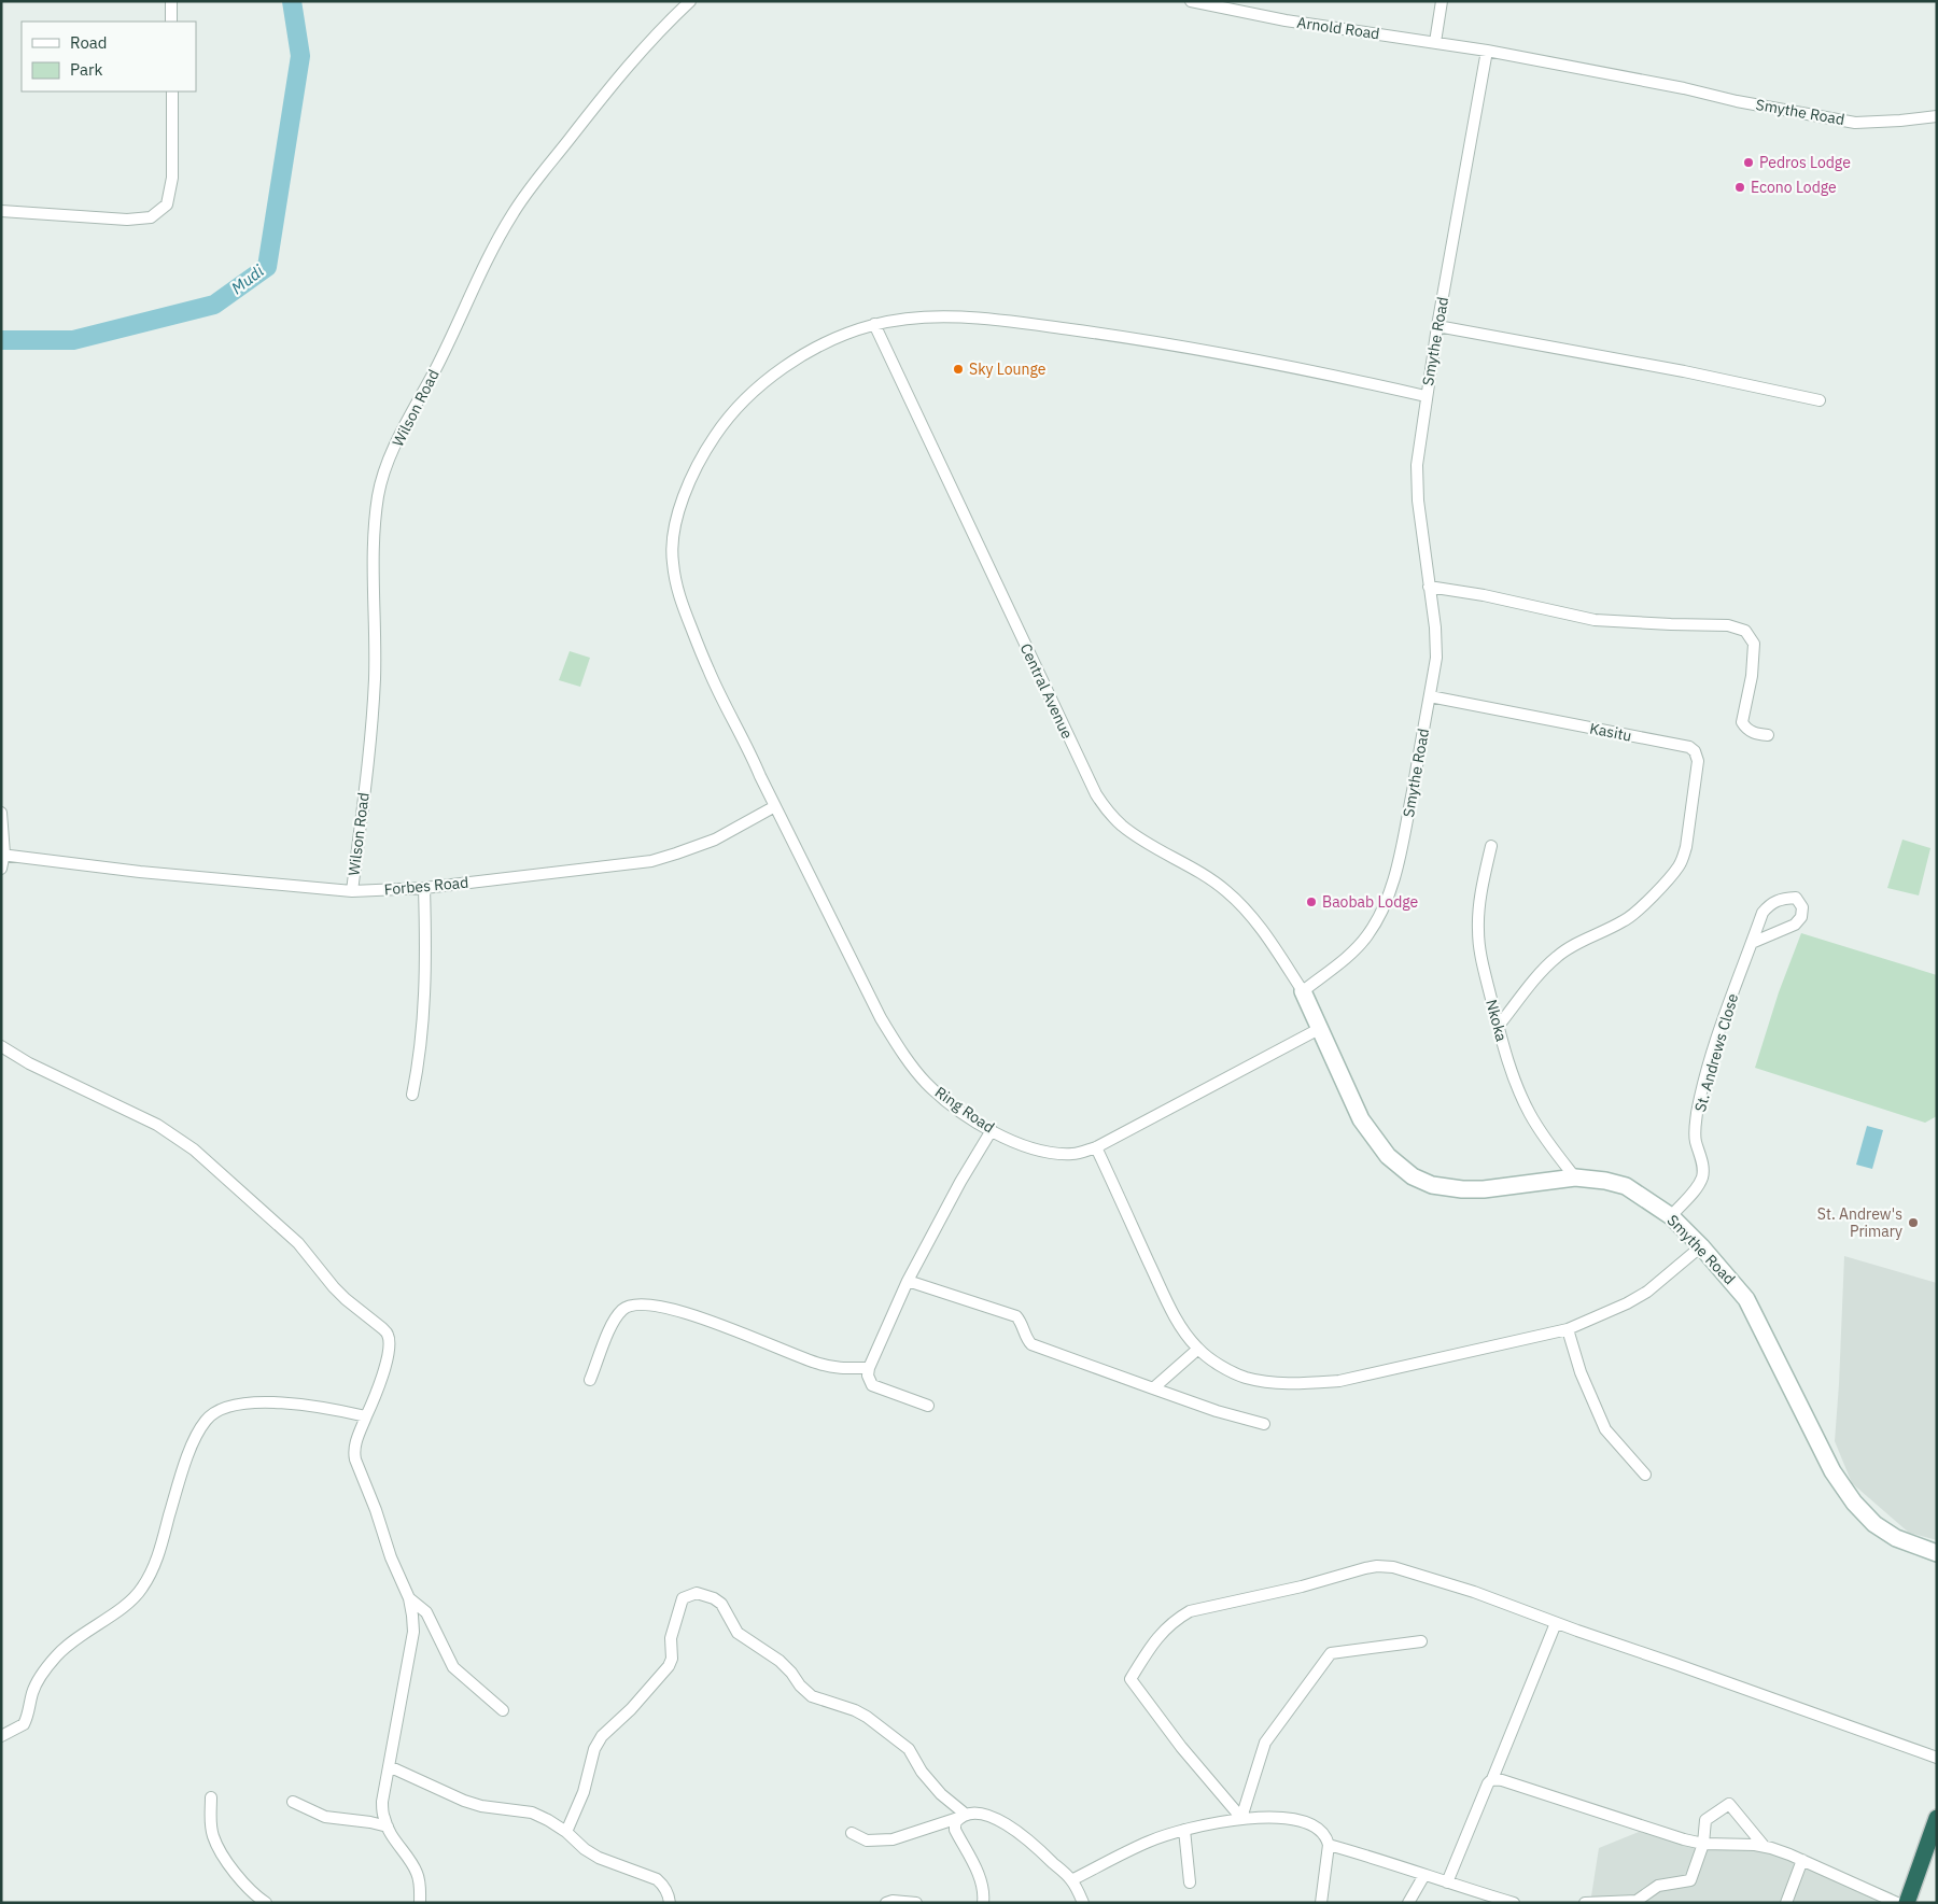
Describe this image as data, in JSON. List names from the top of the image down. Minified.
{"streets":{"street":["Arnold Road","Smythe Road","Wilson Road","Central Avenue","Kasitu","Forbes Road","Nkoka","St. Andrews Close","Ring Road"]},"crossings":[["Arnold Road","Smythe Road"],["Smythe Road","Central Avenue"],["Smythe Road","Kasitu"],["Smythe Road","Nkoka"],["Smythe Road","St. Andrews Close"],["Smythe Road","Ring Road"],["Wilson Road","Forbes Road"],["Central Avenue","Ring Road"],["Kasitu","Nkoka"],["Forbes Road","Ring Road"]],"water":["Mudi"],"places":["Pedros Lodge","Econo Lodge","Sky Lounge","Baobab Lodge","St. Andrew's Primary"],"legend":["Road","Park"]}
